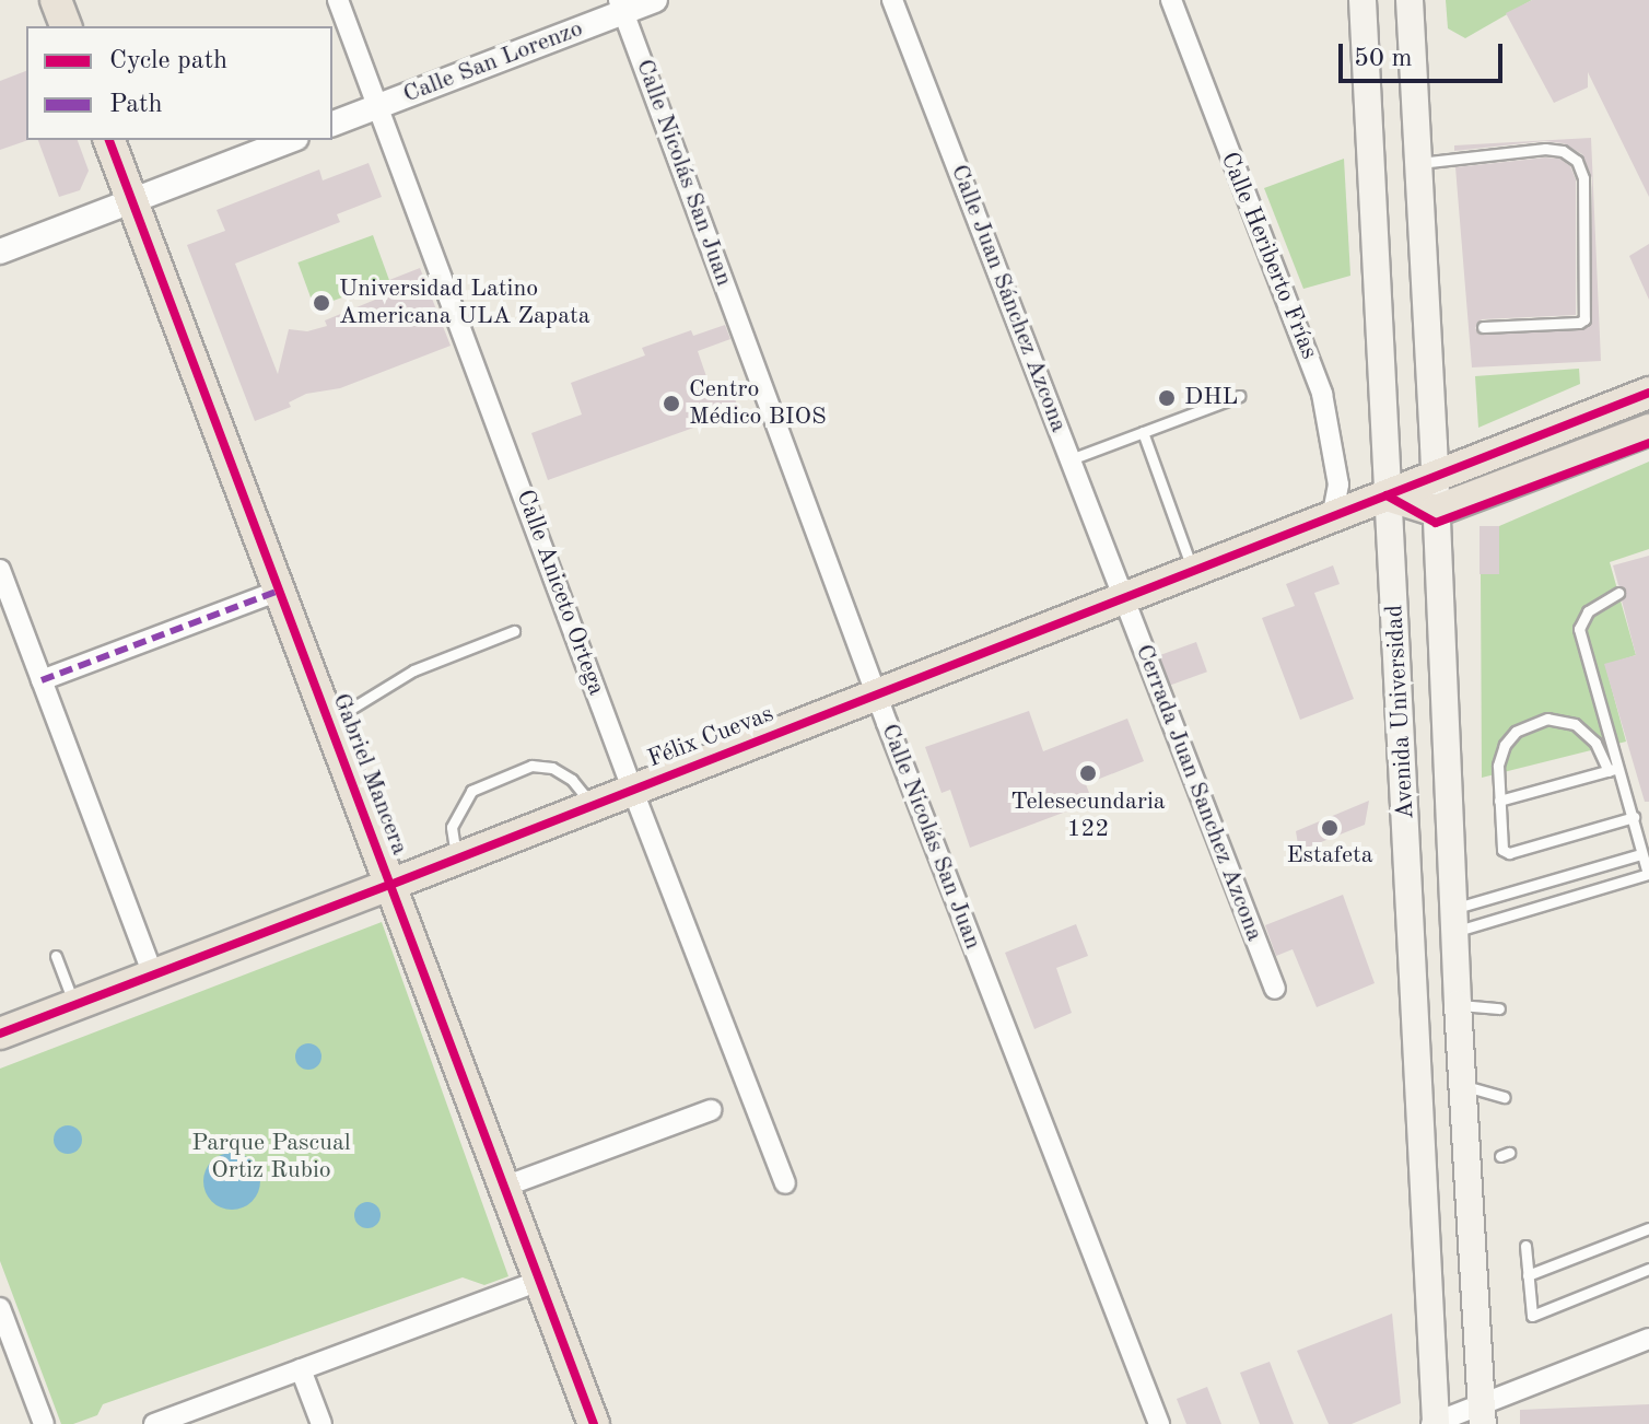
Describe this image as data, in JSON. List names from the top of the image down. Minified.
{"streets":{"main road":["Avenida Universidad","Félix Cuevas","Gabriel Mancera"],"street":["Calle San Lorenzo","Calle Nicolás San Juan","Calle Heriberto Frías","Calle Juan Sánchez Azcona","Calle Aniceto Ortega","Cerrada Juan Sanchez Azcona"]},"crossings":[["Calle San Lorenzo","Calle Nicolás San Juan"],["Calle San Lorenzo","Calle Aniceto Ortega"],["Calle Nicolás San Juan","Félix Cuevas"],["Calle Heriberto Frías","Félix Cuevas"],["Calle Juan Sánchez Azcona","Félix Cuevas"],["Calle Juan Sánchez Azcona","Cerrada Juan Sanchez Azcona"],["Calle Aniceto Ortega","Félix Cuevas"],["Avenida Universidad","Félix Cuevas"],["Félix Cuevas","Gabriel Mancera"],["Félix Cuevas","Cerrada Juan Sanchez Azcona"]],"parks":["Parque Pascual Ortiz Rubio"],"places":["Universidad Latino Americana ULA Zapata","DHL","Centro Médico BIOS","Telesecundaria 122","Estafeta"],"legend":["Cycle path","Path"],"scale_bar":"50 m"}
